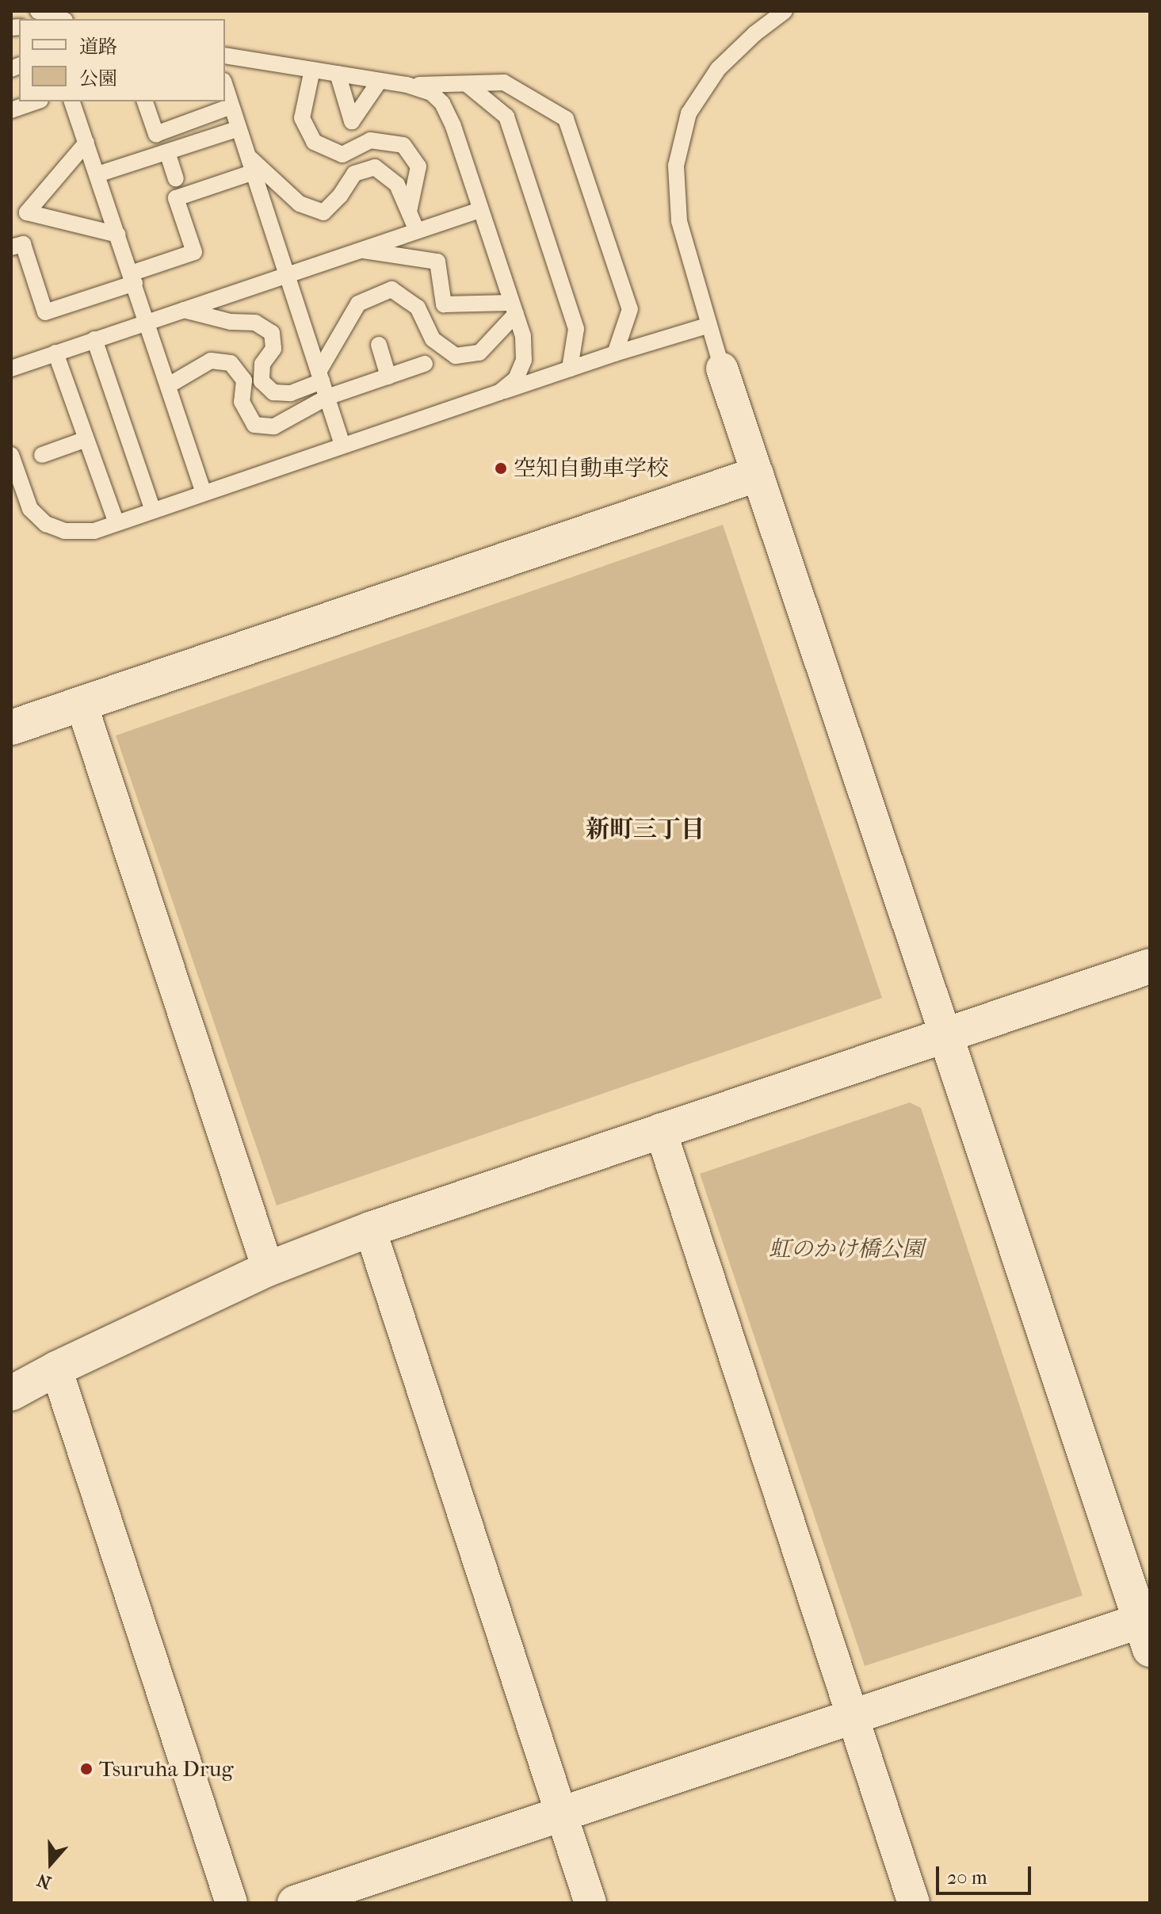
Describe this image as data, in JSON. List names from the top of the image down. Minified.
{"districts":["新町三丁目"],"parks":["虹のかけ橋公園"],"places":["空知自動車学校","Tsuruha Drug"],"legend":["道路","公園"],"scale_bar":"20 m","north":"bottom"}
